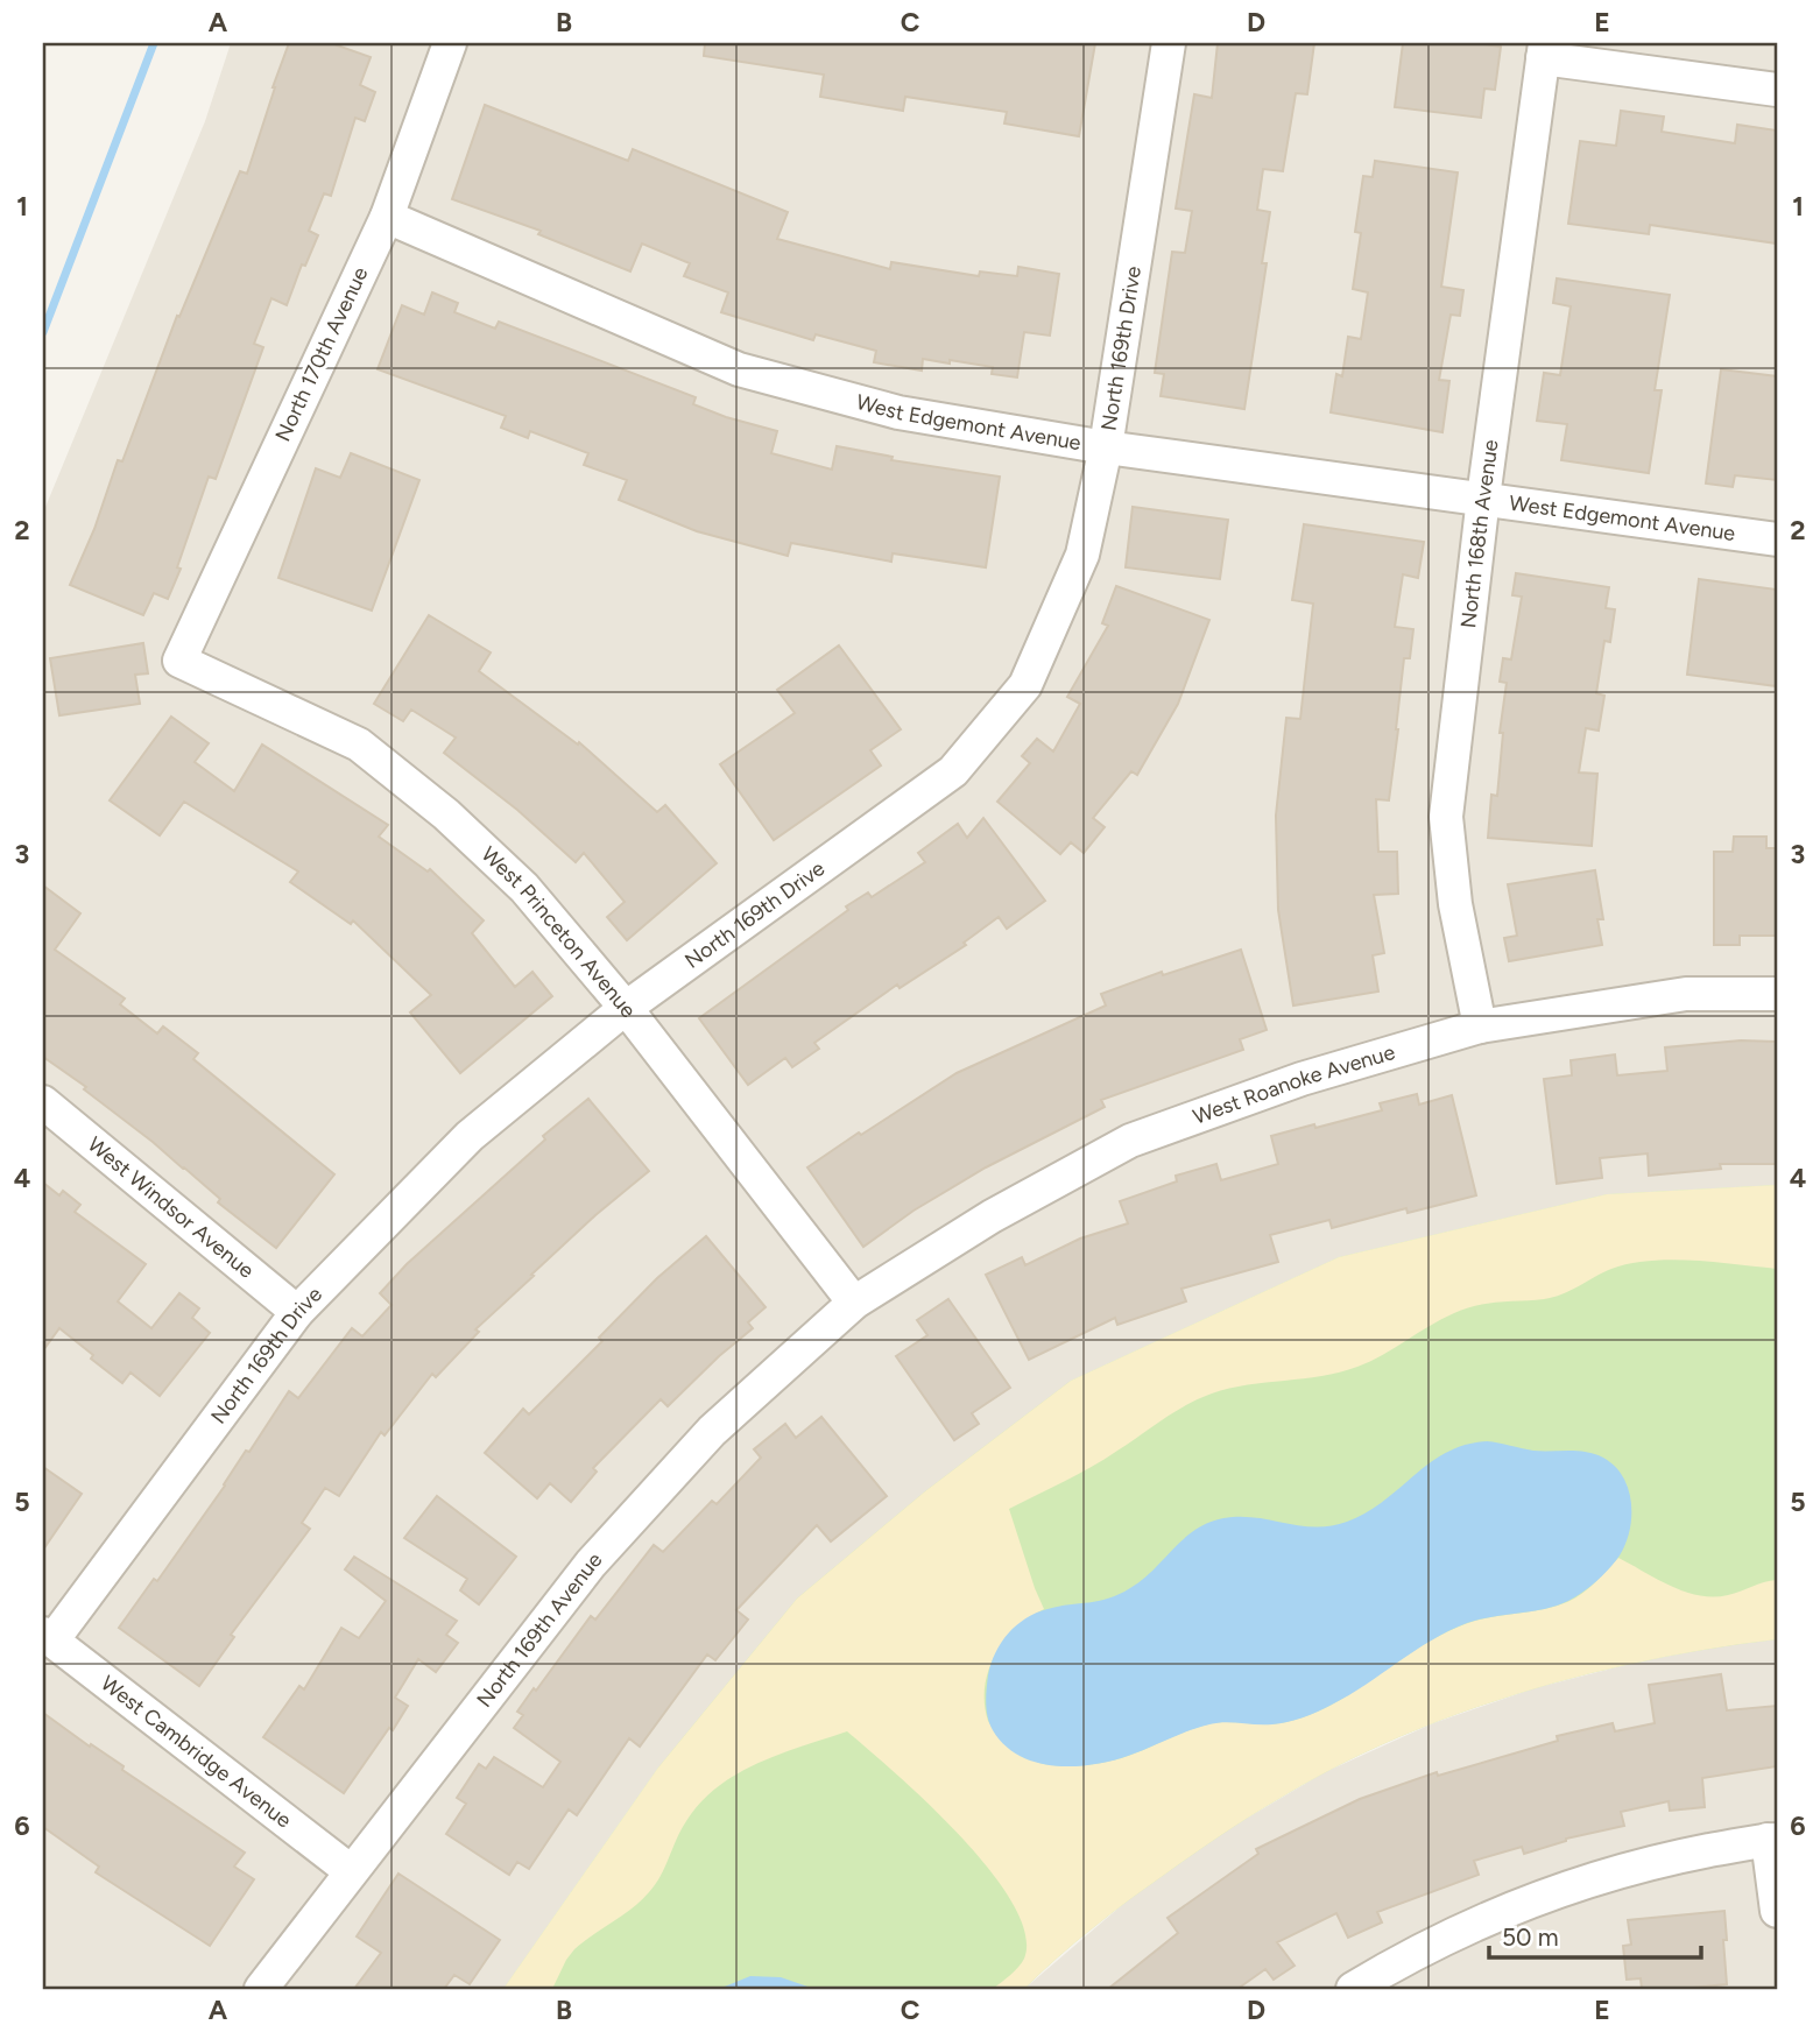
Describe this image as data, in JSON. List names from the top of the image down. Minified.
{"streets":{"street":["North 169th Drive","North 170th Avenue","West Edgemont Avenue","North 168th Avenue","West Princeton Avenue","West Roanoke Avenue","West Windsor Avenue","North 169th Avenue","West Cambridge Avenue"]},"crossings":[["North 169th Drive","West Edgemont Avenue"],["North 169th Drive","West Princeton Avenue"],["North 169th Drive","West Windsor Avenue"],["North 169th Drive","West Cambridge Avenue"],["North 170th Avenue","West Edgemont Avenue"],["North 170th Avenue","West Princeton Avenue"],["West Edgemont Avenue","North 168th Avenue"],["North 168th Avenue","West Roanoke Avenue"],["West Princeton Avenue","West Roanoke Avenue"],["West Princeton Avenue","North 169th Avenue"],["West Roanoke Avenue","North 169th Avenue"],["North 169th Avenue","West Cambridge Avenue"]],"scale_bar":"50 m","grid":{"columns":["A","B","C","D","E"],"rows":["1","2","3","4","5","6"]}}
